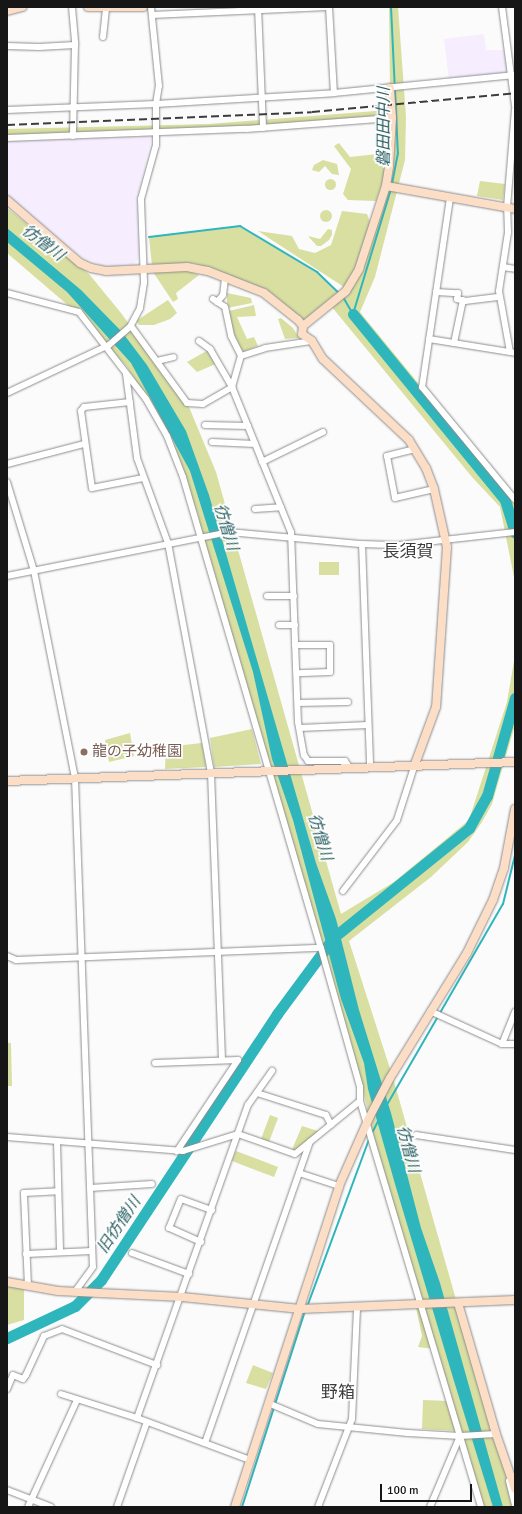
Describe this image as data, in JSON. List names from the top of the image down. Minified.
{"districts":["長須賀","野箱"],"water":["磐田田中川","彷僧川","旧彷僧川"],"places":["龍の子幼稚園"],"scale_bar":"100 m"}
